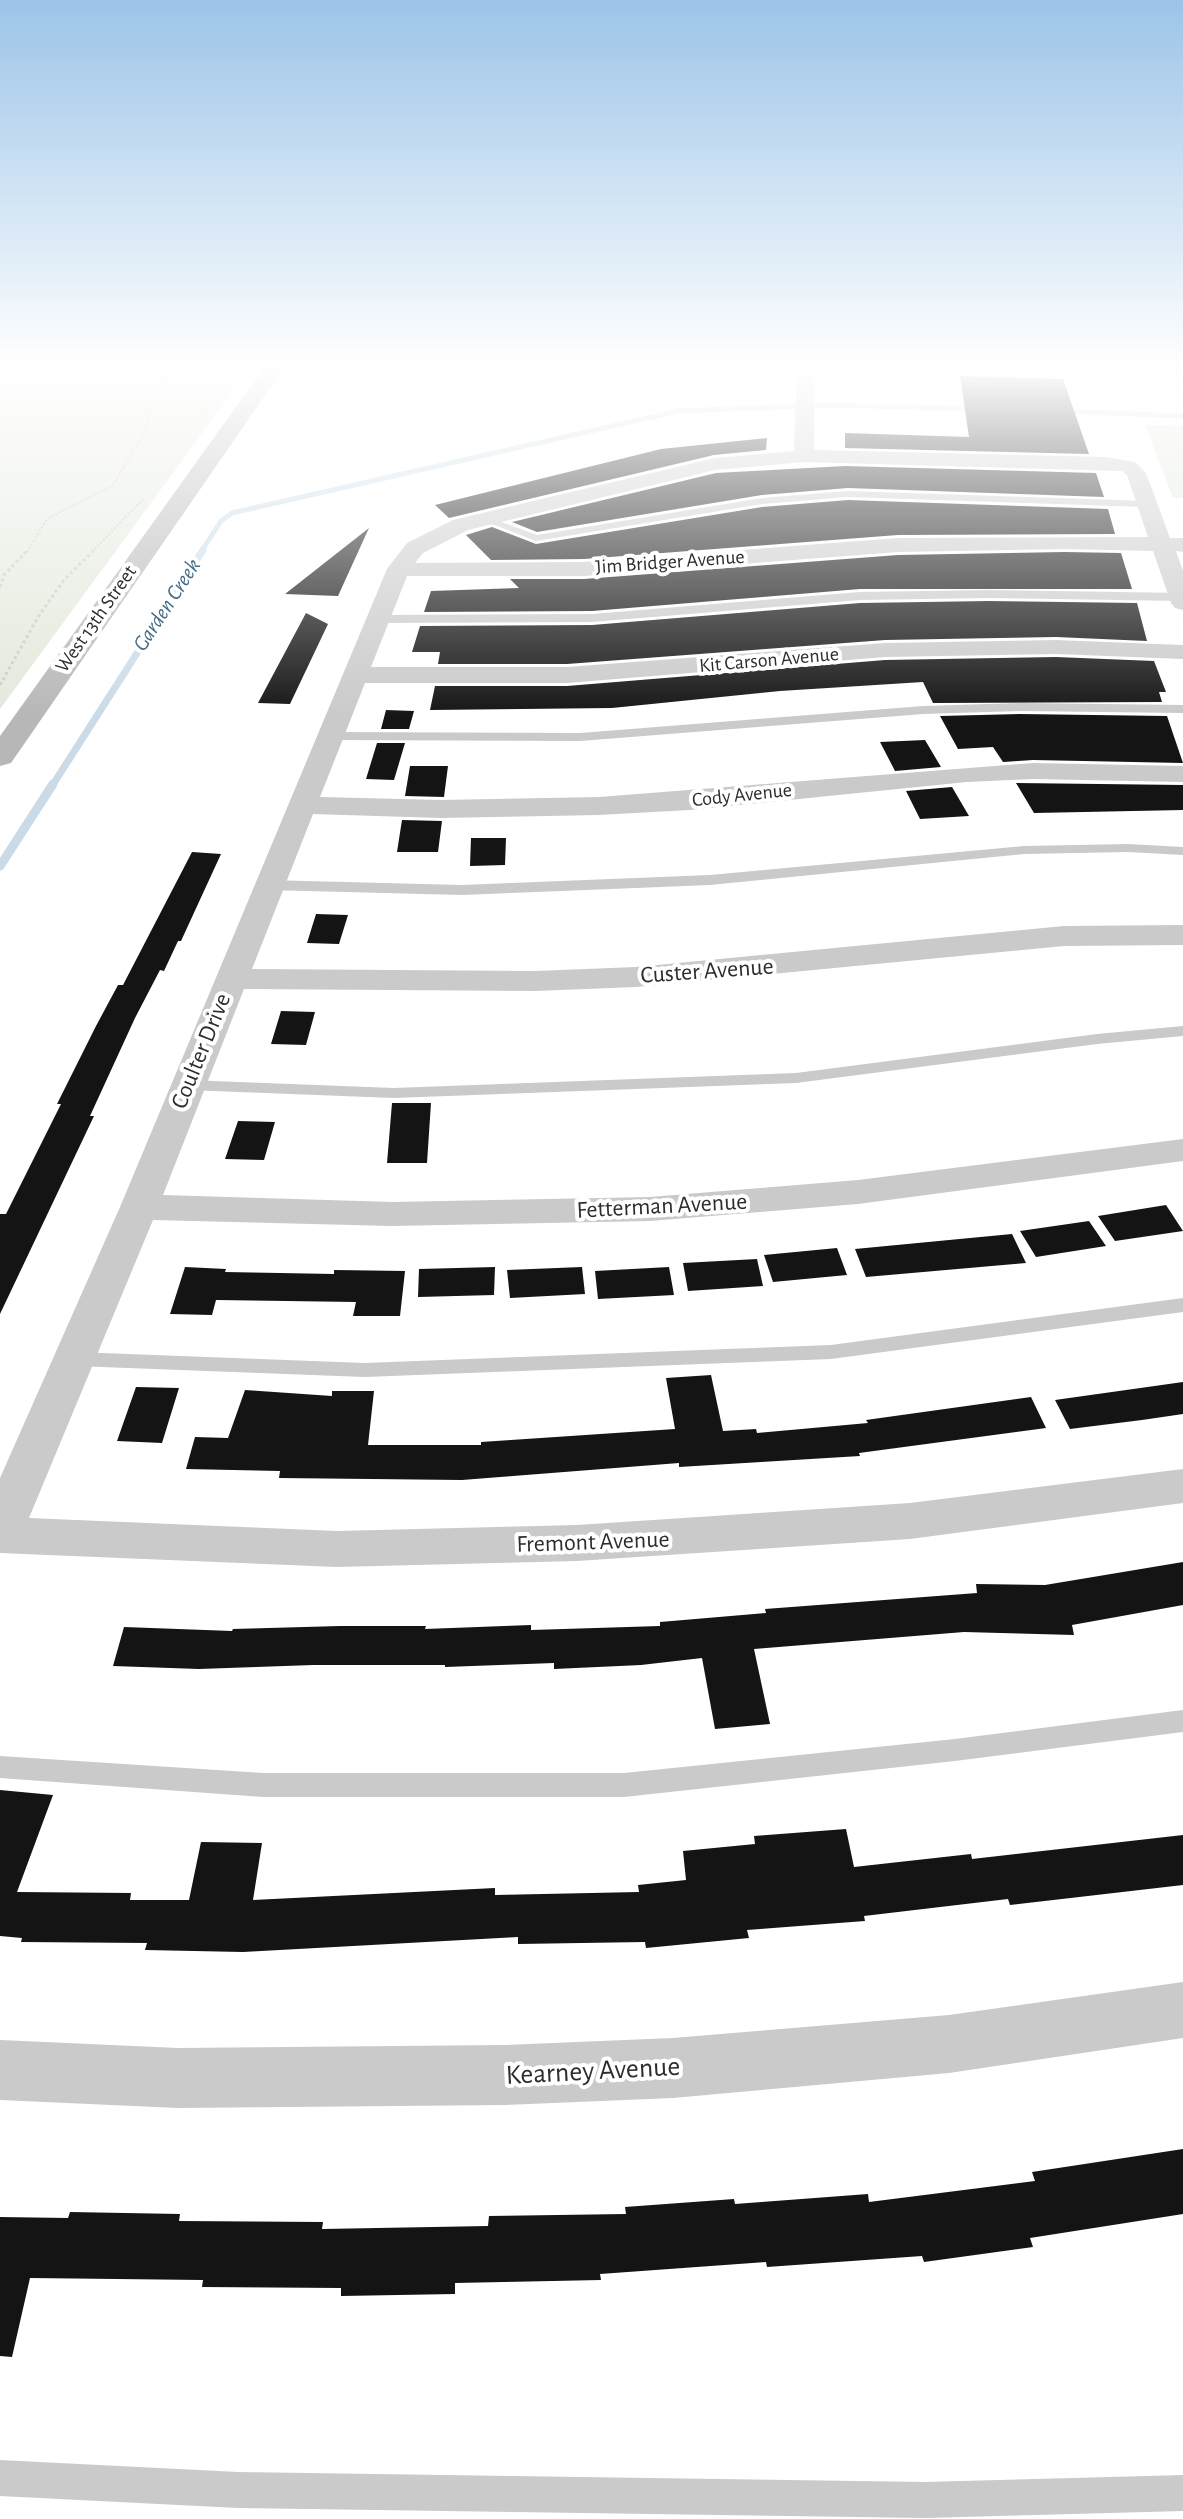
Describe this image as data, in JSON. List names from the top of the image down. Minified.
{"streets":{"main road":["West 13th Street"],"street":["Jim Bridger Avenue","Kit Carson Avenue","Cody Avenue","Custer Avenue","Coulter Drive","Fetterman Avenue","Fremont Avenue","Kearney Avenue"]},"crossings":[["Jim Bridger Avenue","Coulter Drive"],["Kit Carson Avenue","Coulter Drive"],["Cody Avenue","Coulter Drive"],["Custer Avenue","Coulter Drive"],["Coulter Drive","Fetterman Avenue"],["Coulter Drive","Fremont Avenue"]],"water":["Garden Creek"]}
